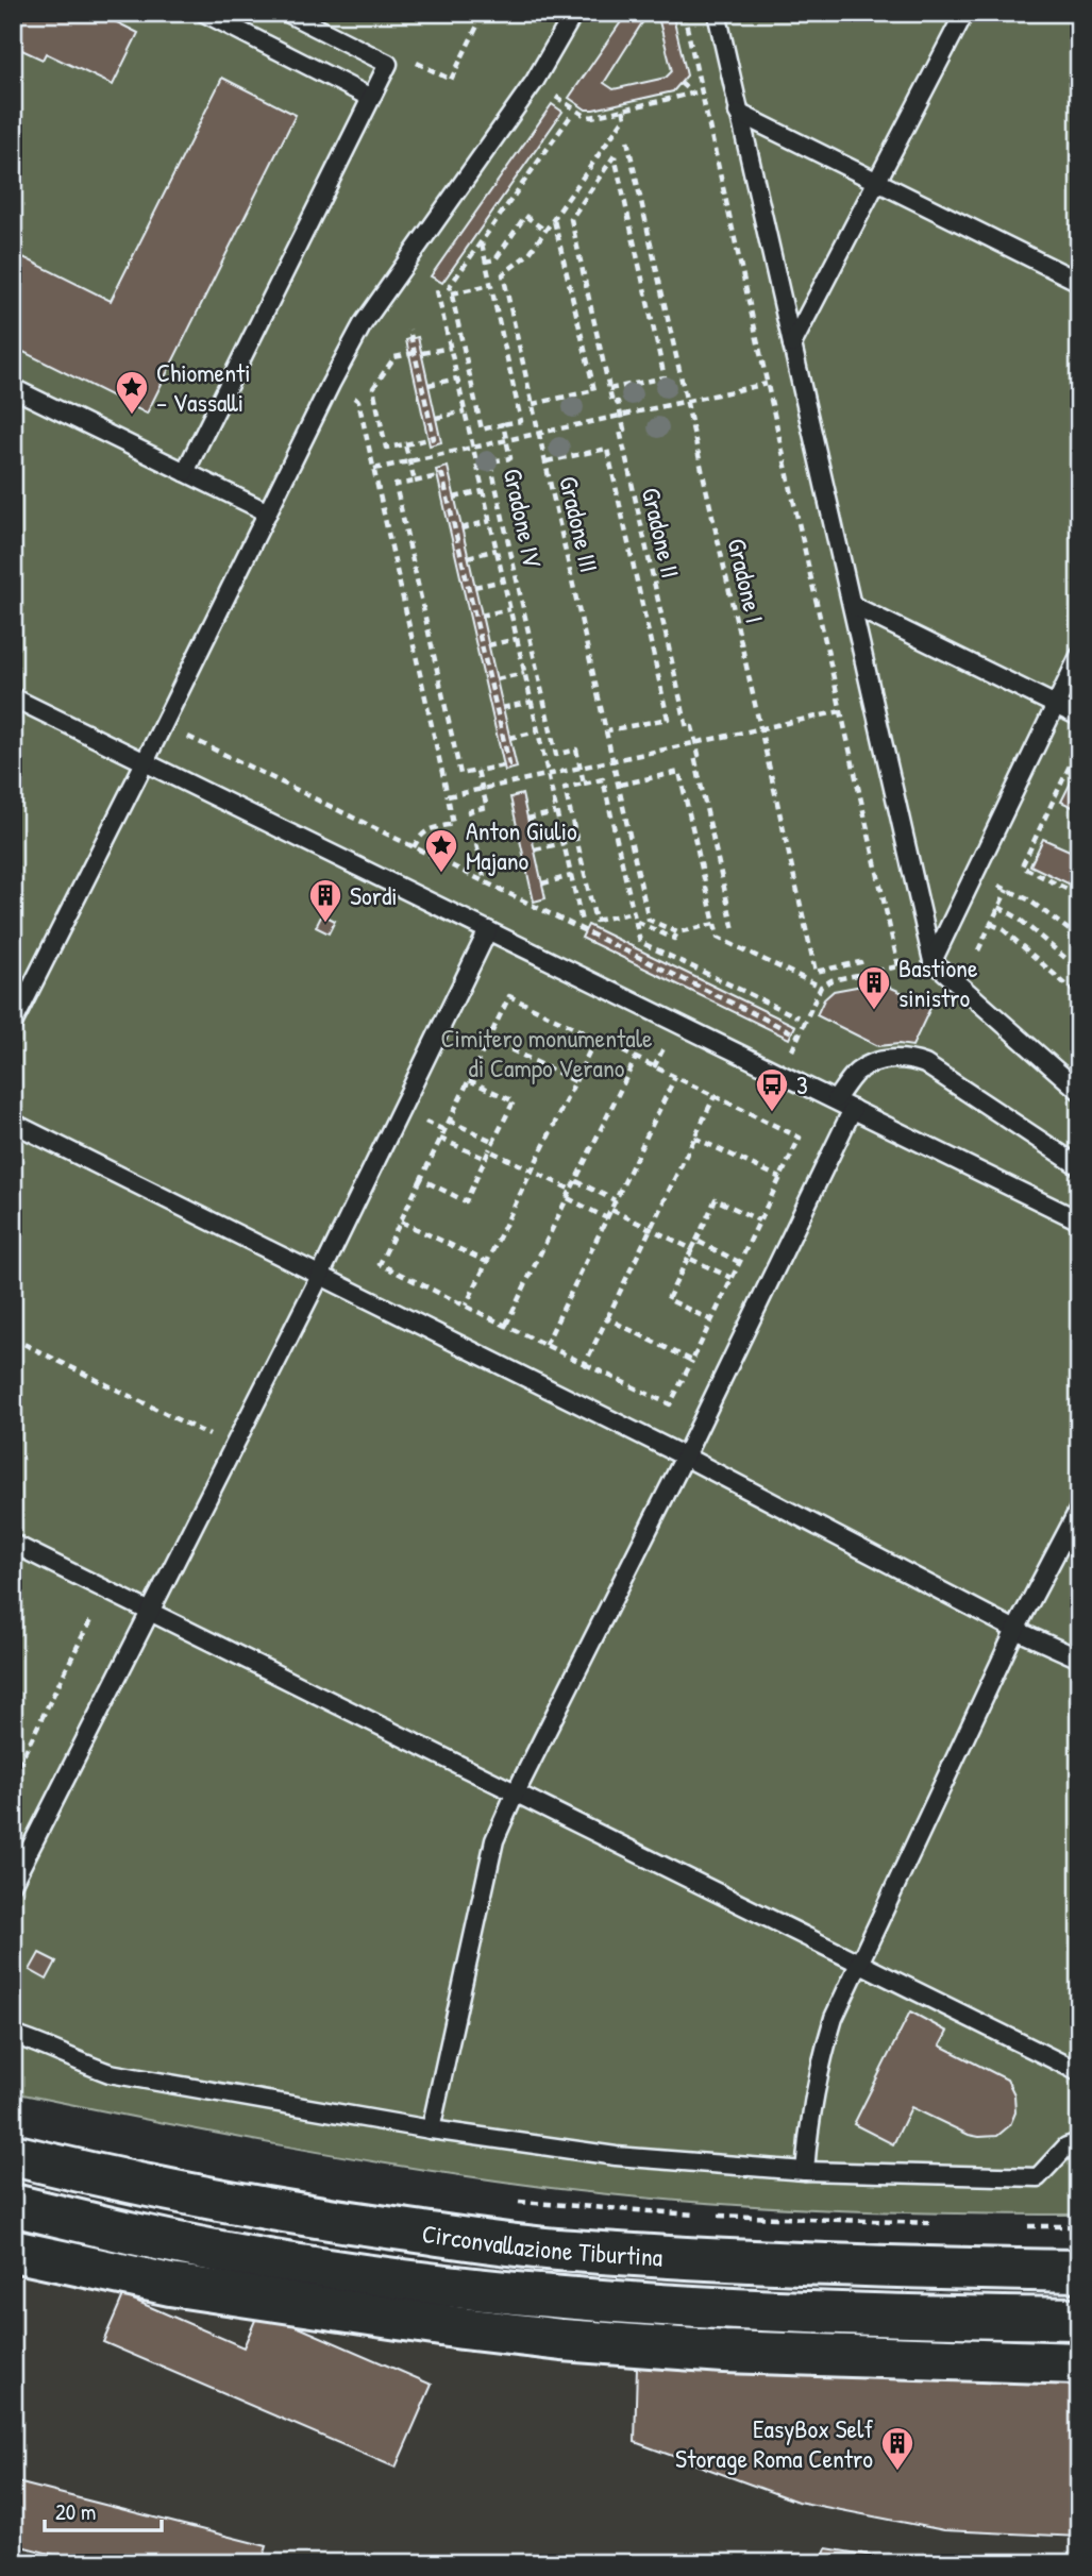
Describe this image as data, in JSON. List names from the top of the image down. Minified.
{"streets":{"highway":["Circonvallazione Tiburtina"],"path":["Gradone IV","Gradone III","Gradone II","Gradone I"]},"parks":["Cimitero monumentale di Campo Verano"],"places":{"place":["Chiomenti – Vassalli","Anton Giulio Majano"],"building":["Sordi","Bastione sinistro","EasyBox Self Storage Roma Centro"],"bus stop":["3"]},"scale_bar":"20 m"}
